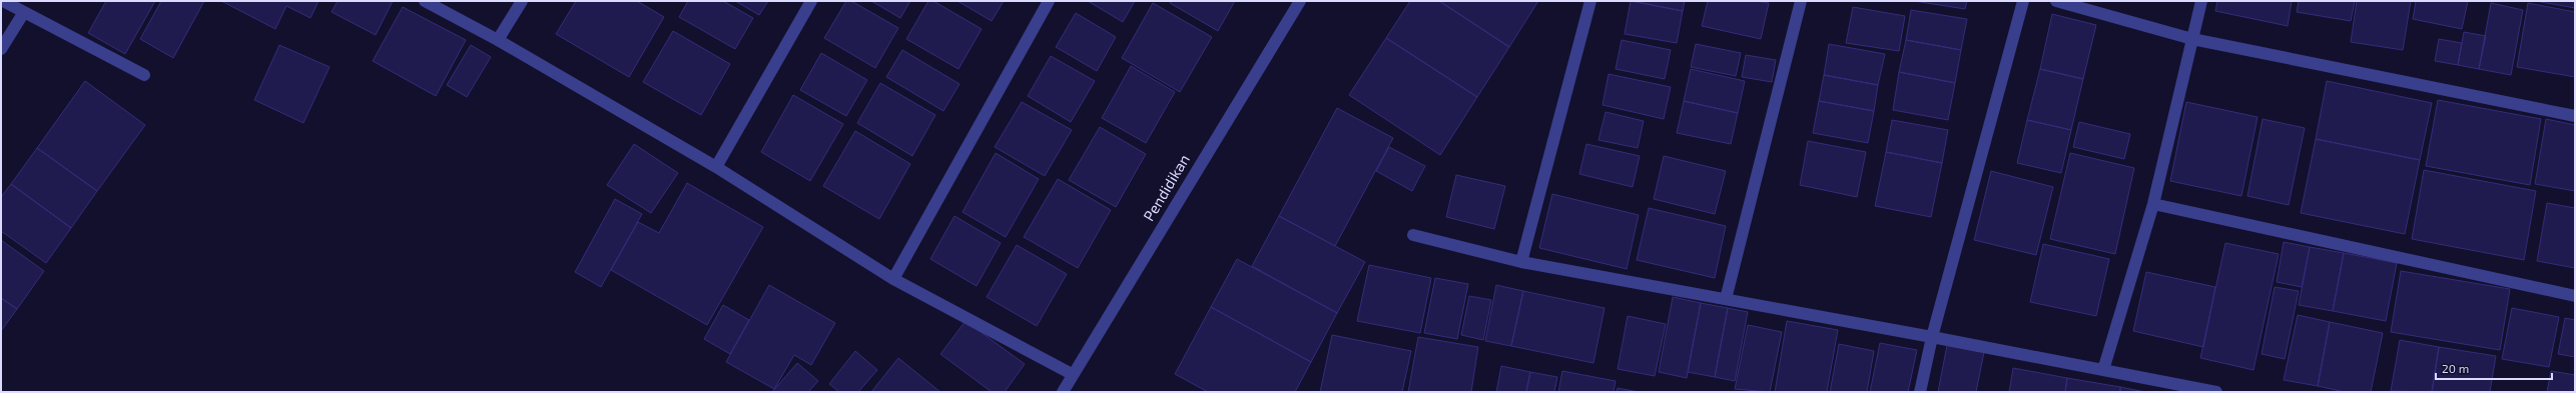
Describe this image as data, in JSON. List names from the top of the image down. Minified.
{"streets":{"street":["Pendidikan"]},"scale_bar":"20 m"}
